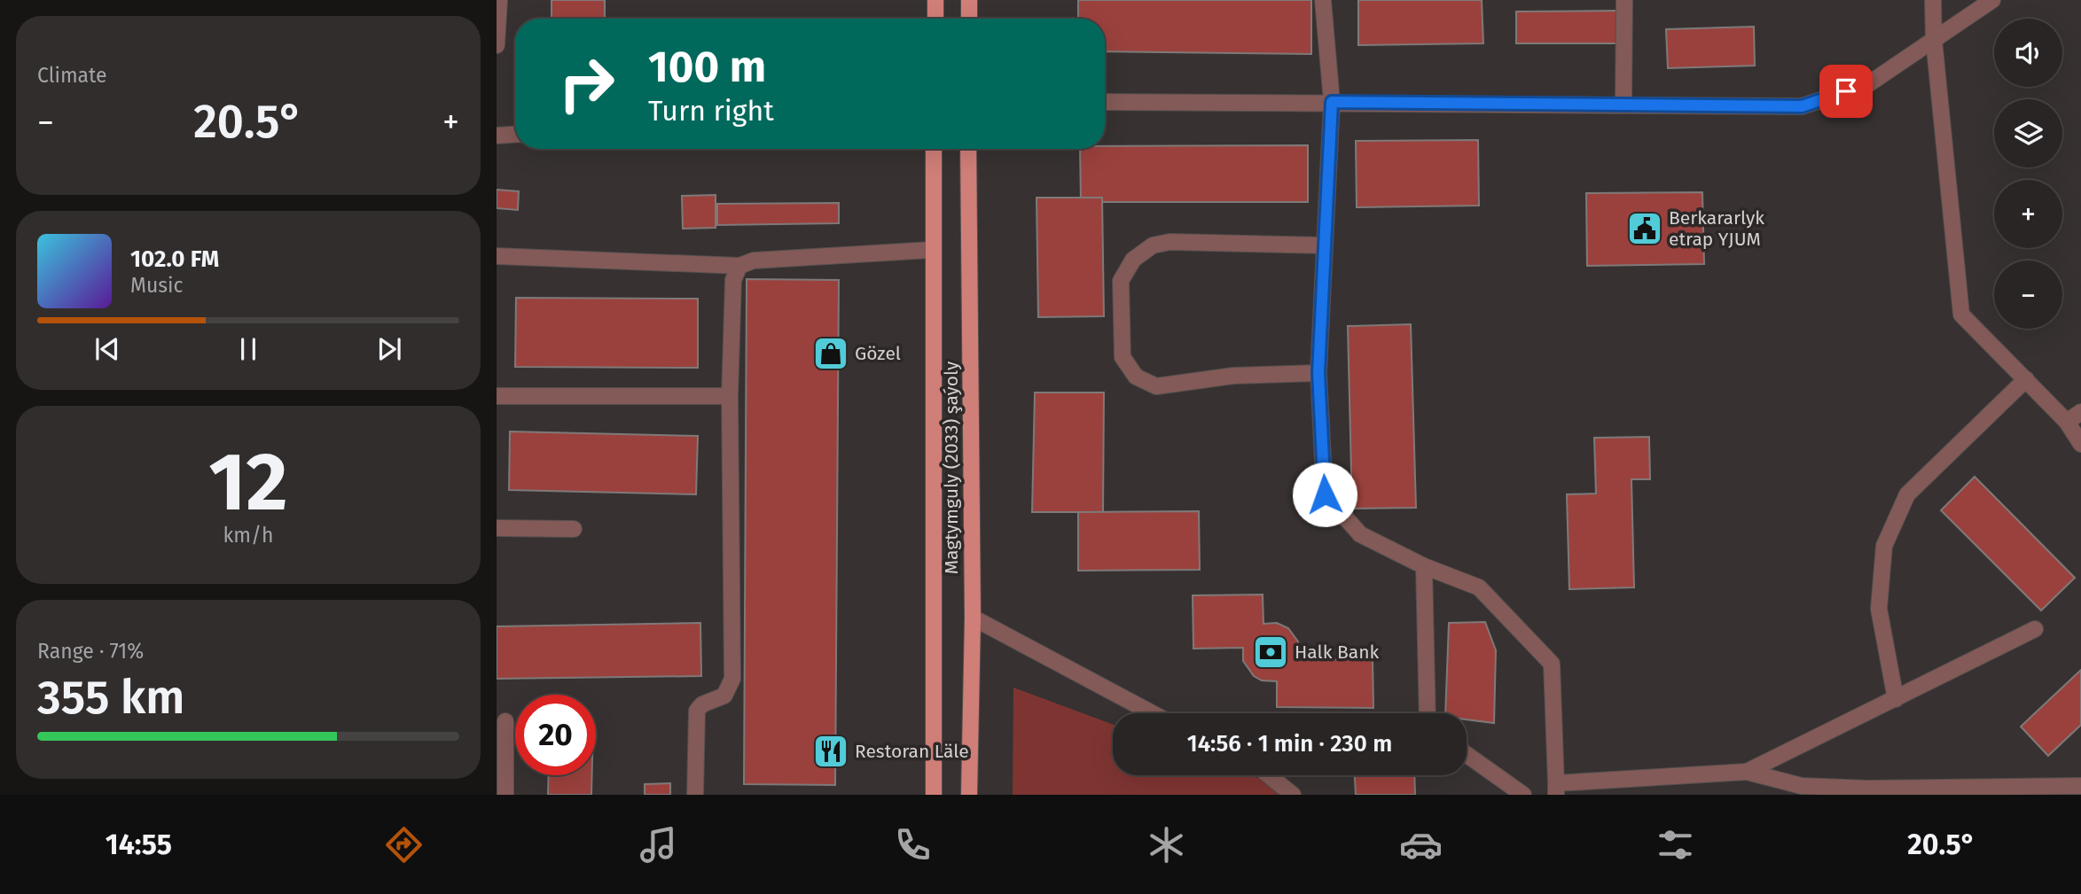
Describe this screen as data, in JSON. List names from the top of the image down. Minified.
{"streets":{"main road":["Magtymguly (2033) şaýoly"]},"places":{"public building":["Berkararlyk etrap YJUM"],"shop":["Gözel"],"bank":["Halk Bank"],"restaurant":["Restoran Läle"]},"page":{"tile":["Climate",["12","km/h"],["Range · 71%","355 km"]],"map_buttons":["+","−"],"turn":["100 m","Turn right"],"heat":["−","20.5°","+"],"song":["102.0 FM","Music"],"limit":"20","trip":"14:56 · 1 min · 230 m","tabs":["14:55","20.5°"]}}
